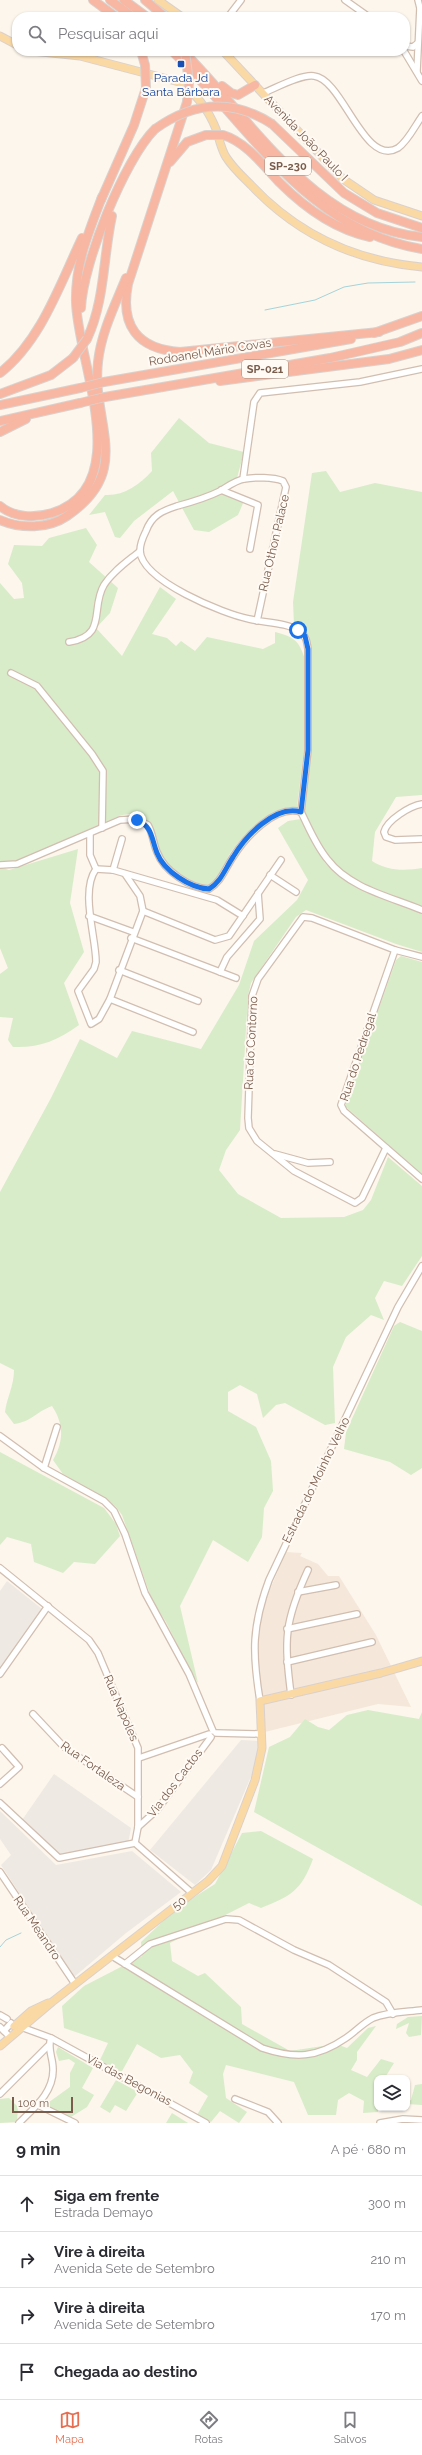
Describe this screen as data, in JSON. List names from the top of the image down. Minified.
{"streets":{"highway":["SP-230","Rodoanel Mário Covas","SP-021"],"main road":["Avenida João Paulo I","50"],"street":["Rua Othon Palace","Rua do Contorno","Rua do Pedregal","Estrada do Moinho Velho","Rua Napoles","Rua Fortaleza","Via dos Cactos","Rua Meandro","Via das Begonias"]},"crossings":[["Rua do Contorno","Rua do Pedregal"],["Estrada do Moinho Velho","50"],["Rua Napoles","Rua Fortaleza"],["Rua Napoles","Via dos Cactos"],["50","Rua Meandro"],["50","Via das Begonias"]],"places":{"transit":["Parada Jd Santa Bárbara"]},"scale_bar":"100 m","page":{"search":"Pesquisar aqui","scale":"100 m","heading":["9 min","A pé · 680 m"],"list":[["Siga em frente","Estrada Demayo","300 m"],["Vire à direita","Avenida Sete de Setembro","210 m"],["Vire à direita","Avenida Sete de Setembro","170 m"],"Chegada ao destino"],"nav":["Mapa","Rotas","Salvos"]}}
